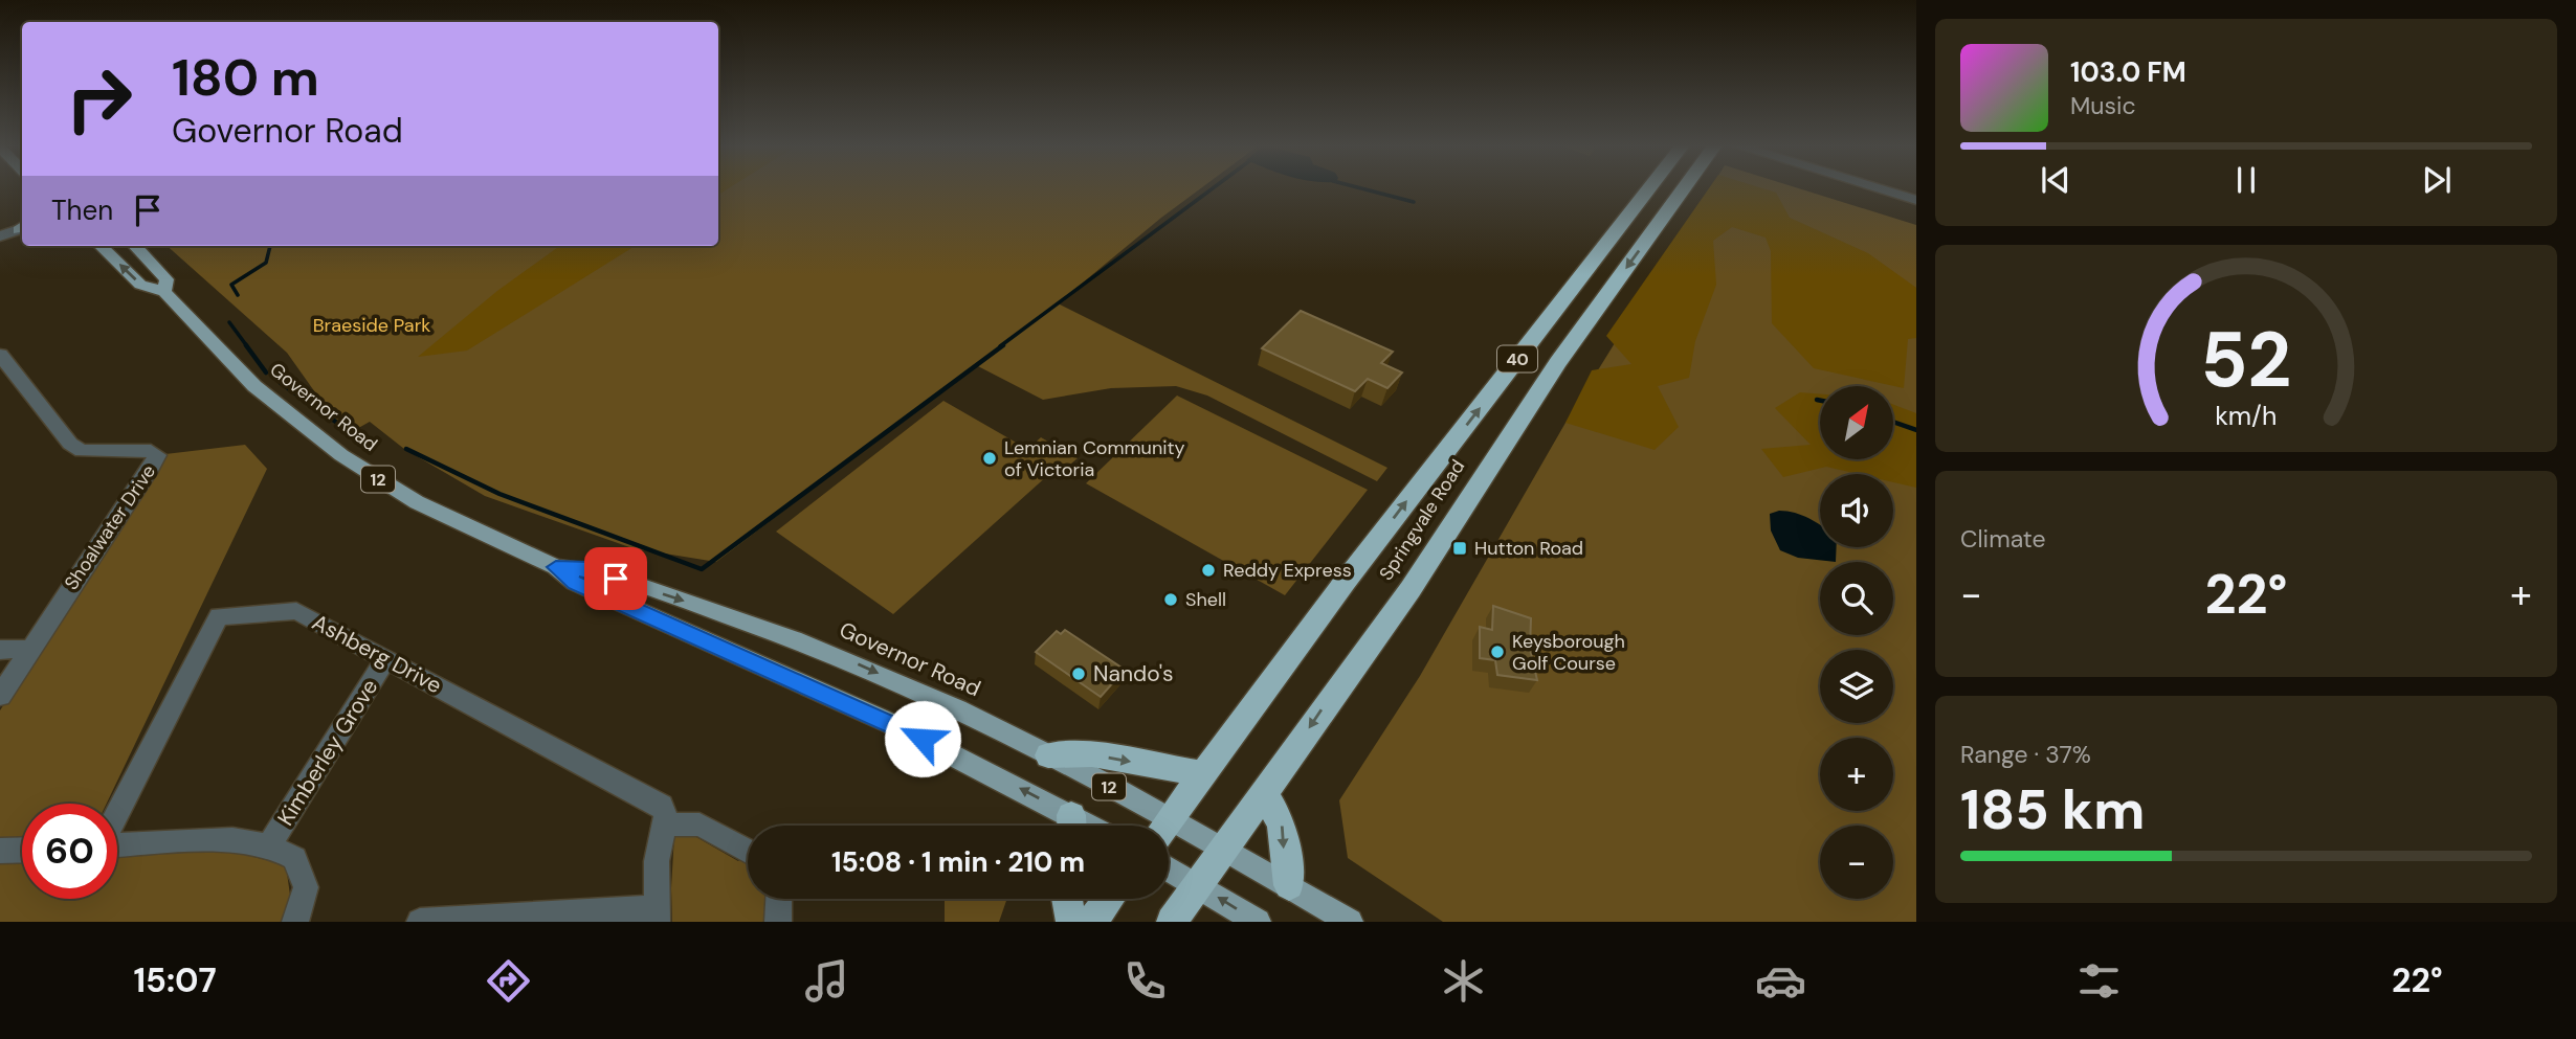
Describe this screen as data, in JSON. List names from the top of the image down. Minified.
{"streets":{"highway":["40","Springvale Road"],"main road":["Governor Road","12"],"street":["Shoalwater Drive","Ashberg Drive","Kimberley Grove"]},"crossings":[["Governor Road","12"],["Governor Road","Springvale Road"],["12","Springvale Road"],["Ashberg Drive","Kimberley Grove"]],"parks":["Braeside Park"],"places":{"other":["Lemnian Community of Victoria","Reddy Express","Shell","Keysborough Golf Course","Nando's"],"transit":["Hutton Road"]},"north":"top right","page":{"turn":["180 m","Governor Road"],"song":["103.0 FM","Music"],"then":"Then","map_buttons":["+","−"],"tile":["Climate",["Range · 37%","185 km"]],"heat":["−","22°","+"],"limit":"60","trip":"15:08 · 1 min · 210 m","tabs":["15:07","22°"],"gauge":["52","km/h"]}}
